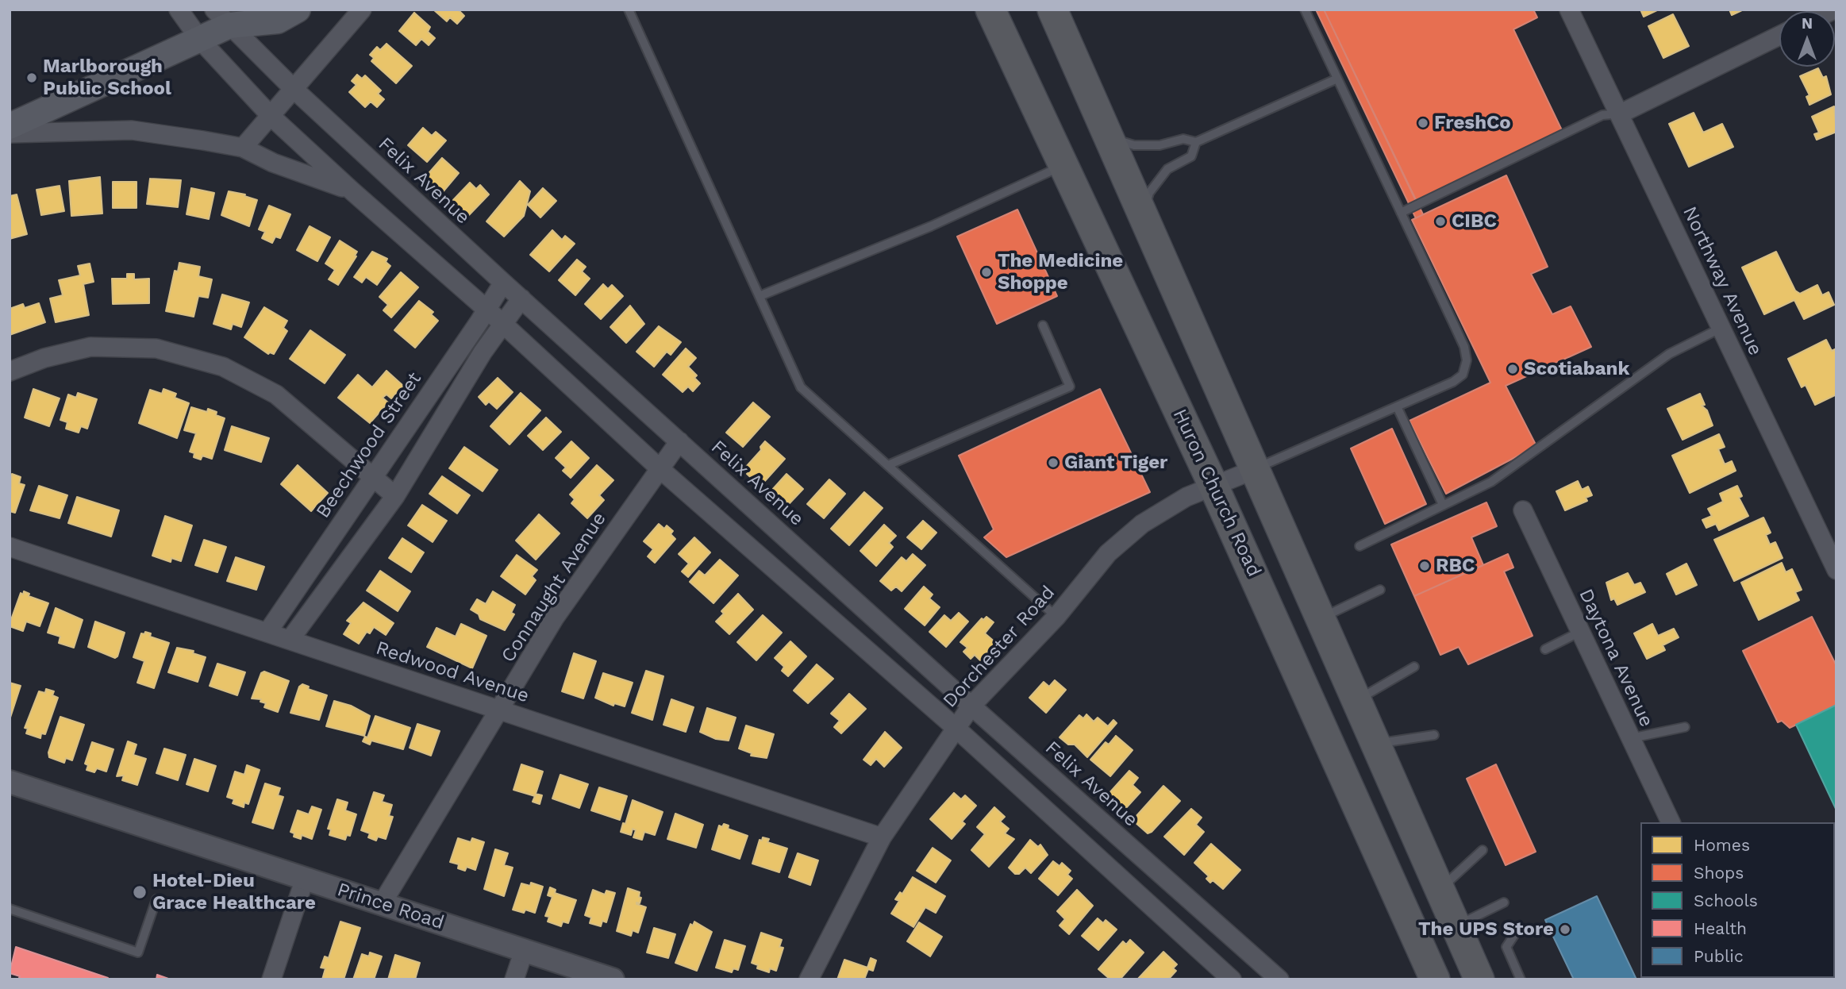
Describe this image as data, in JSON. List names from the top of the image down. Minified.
{"streets":{"highway":["Huron Church Road"],"street":["Felix Avenue","Northway Avenue","Beechwood Street","Connaught Avenue","Dorchester Road","Daytona Avenue","Redwood Avenue","Prince Road"]},"crossings":[["Felix Avenue","Beechwood Street"],["Felix Avenue","Connaught Avenue"],["Felix Avenue","Dorchester Road"],["Beechwood Street","Redwood Avenue"],["Huron Church Road","Dorchester Road"],["Connaught Avenue","Redwood Avenue"],["Connaught Avenue","Prince Road"],["Dorchester Road","Redwood Avenue"]],"places":["Marlborough Public School","FreshCo","CIBC","The Medicine Shoppe","Scotiabank","Giant Tiger","RBC","Hotel-Dieu Grace Healthcare","The UPS Store"],"legend":["Homes","Shops","Schools","Health","Public"],"north":"top"}
